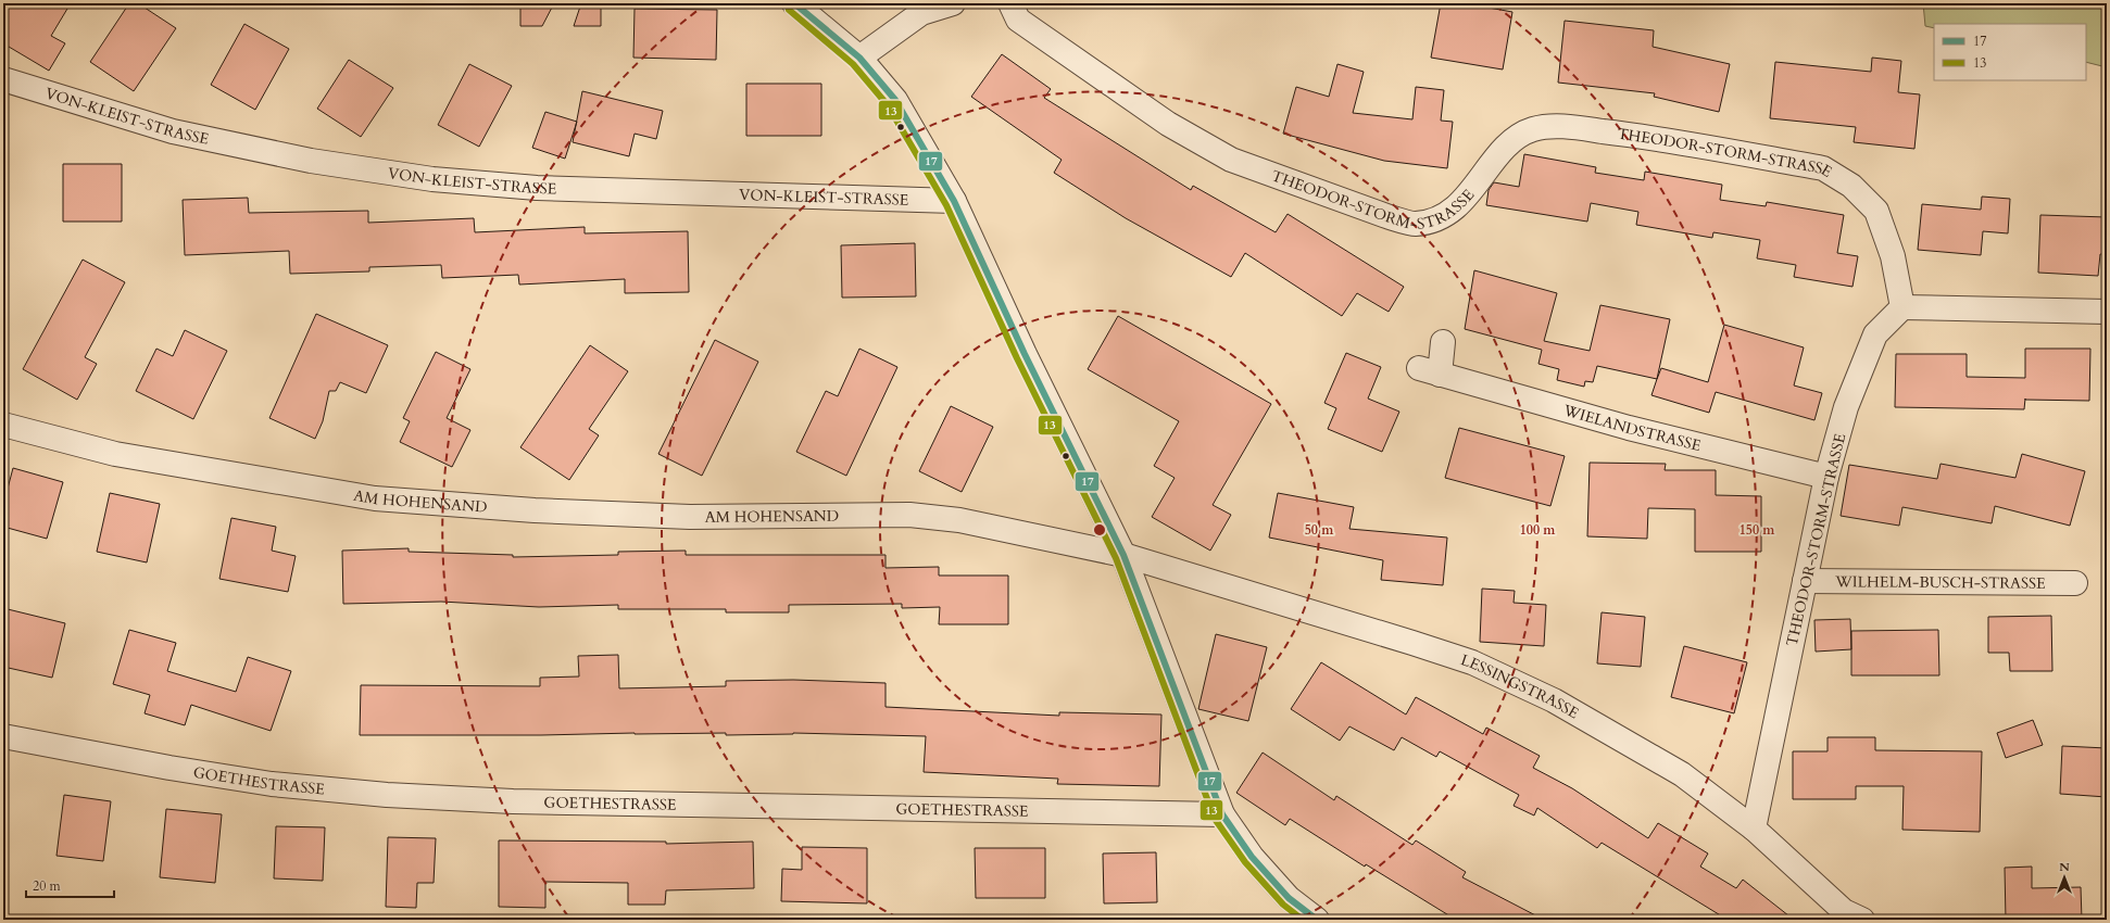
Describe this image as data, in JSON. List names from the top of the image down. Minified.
{"streets":{"street":["VON-KLEIST-STRASSE","THEODOR-STORM-STRASSE","WIELANDSTRASSE","AM HOHENSAND","WILHELM-BUSCH-STRASSE","LESSINGSTRASSE","GOETHESTRASSE"]},"crossings":[["THEODOR-STORM-STRASSE","WIELANDSTRASSE"],["THEODOR-STORM-STRASSE","WILHELM-BUSCH-STRASSE"],["THEODOR-STORM-STRASSE","LESSINGSTRASSE"],["AM HOHENSAND","LESSINGSTRASSE"]],"lines":["transit line 17","transit line 13"],"legend":["17","13"],"scale_bar":"20 m","north":"top","rings":["50 m","100 m","150 m"]}
